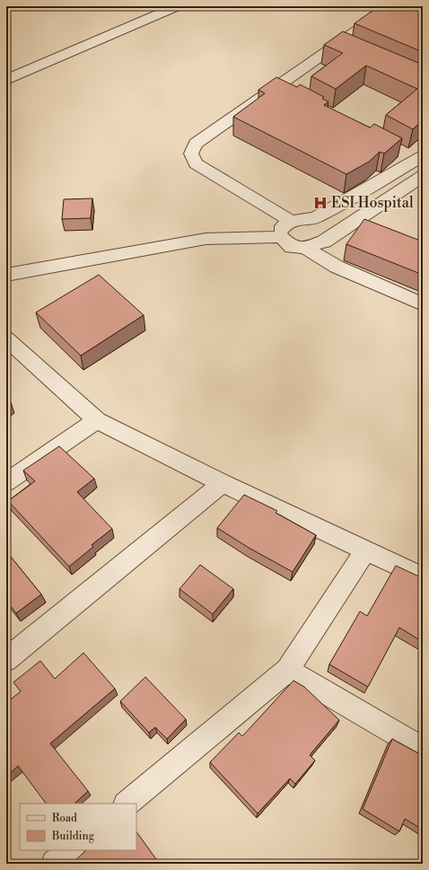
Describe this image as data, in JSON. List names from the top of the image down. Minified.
{"places":{"hospital":["ESI Hospital"]},"legend":["Road","Building"]}
